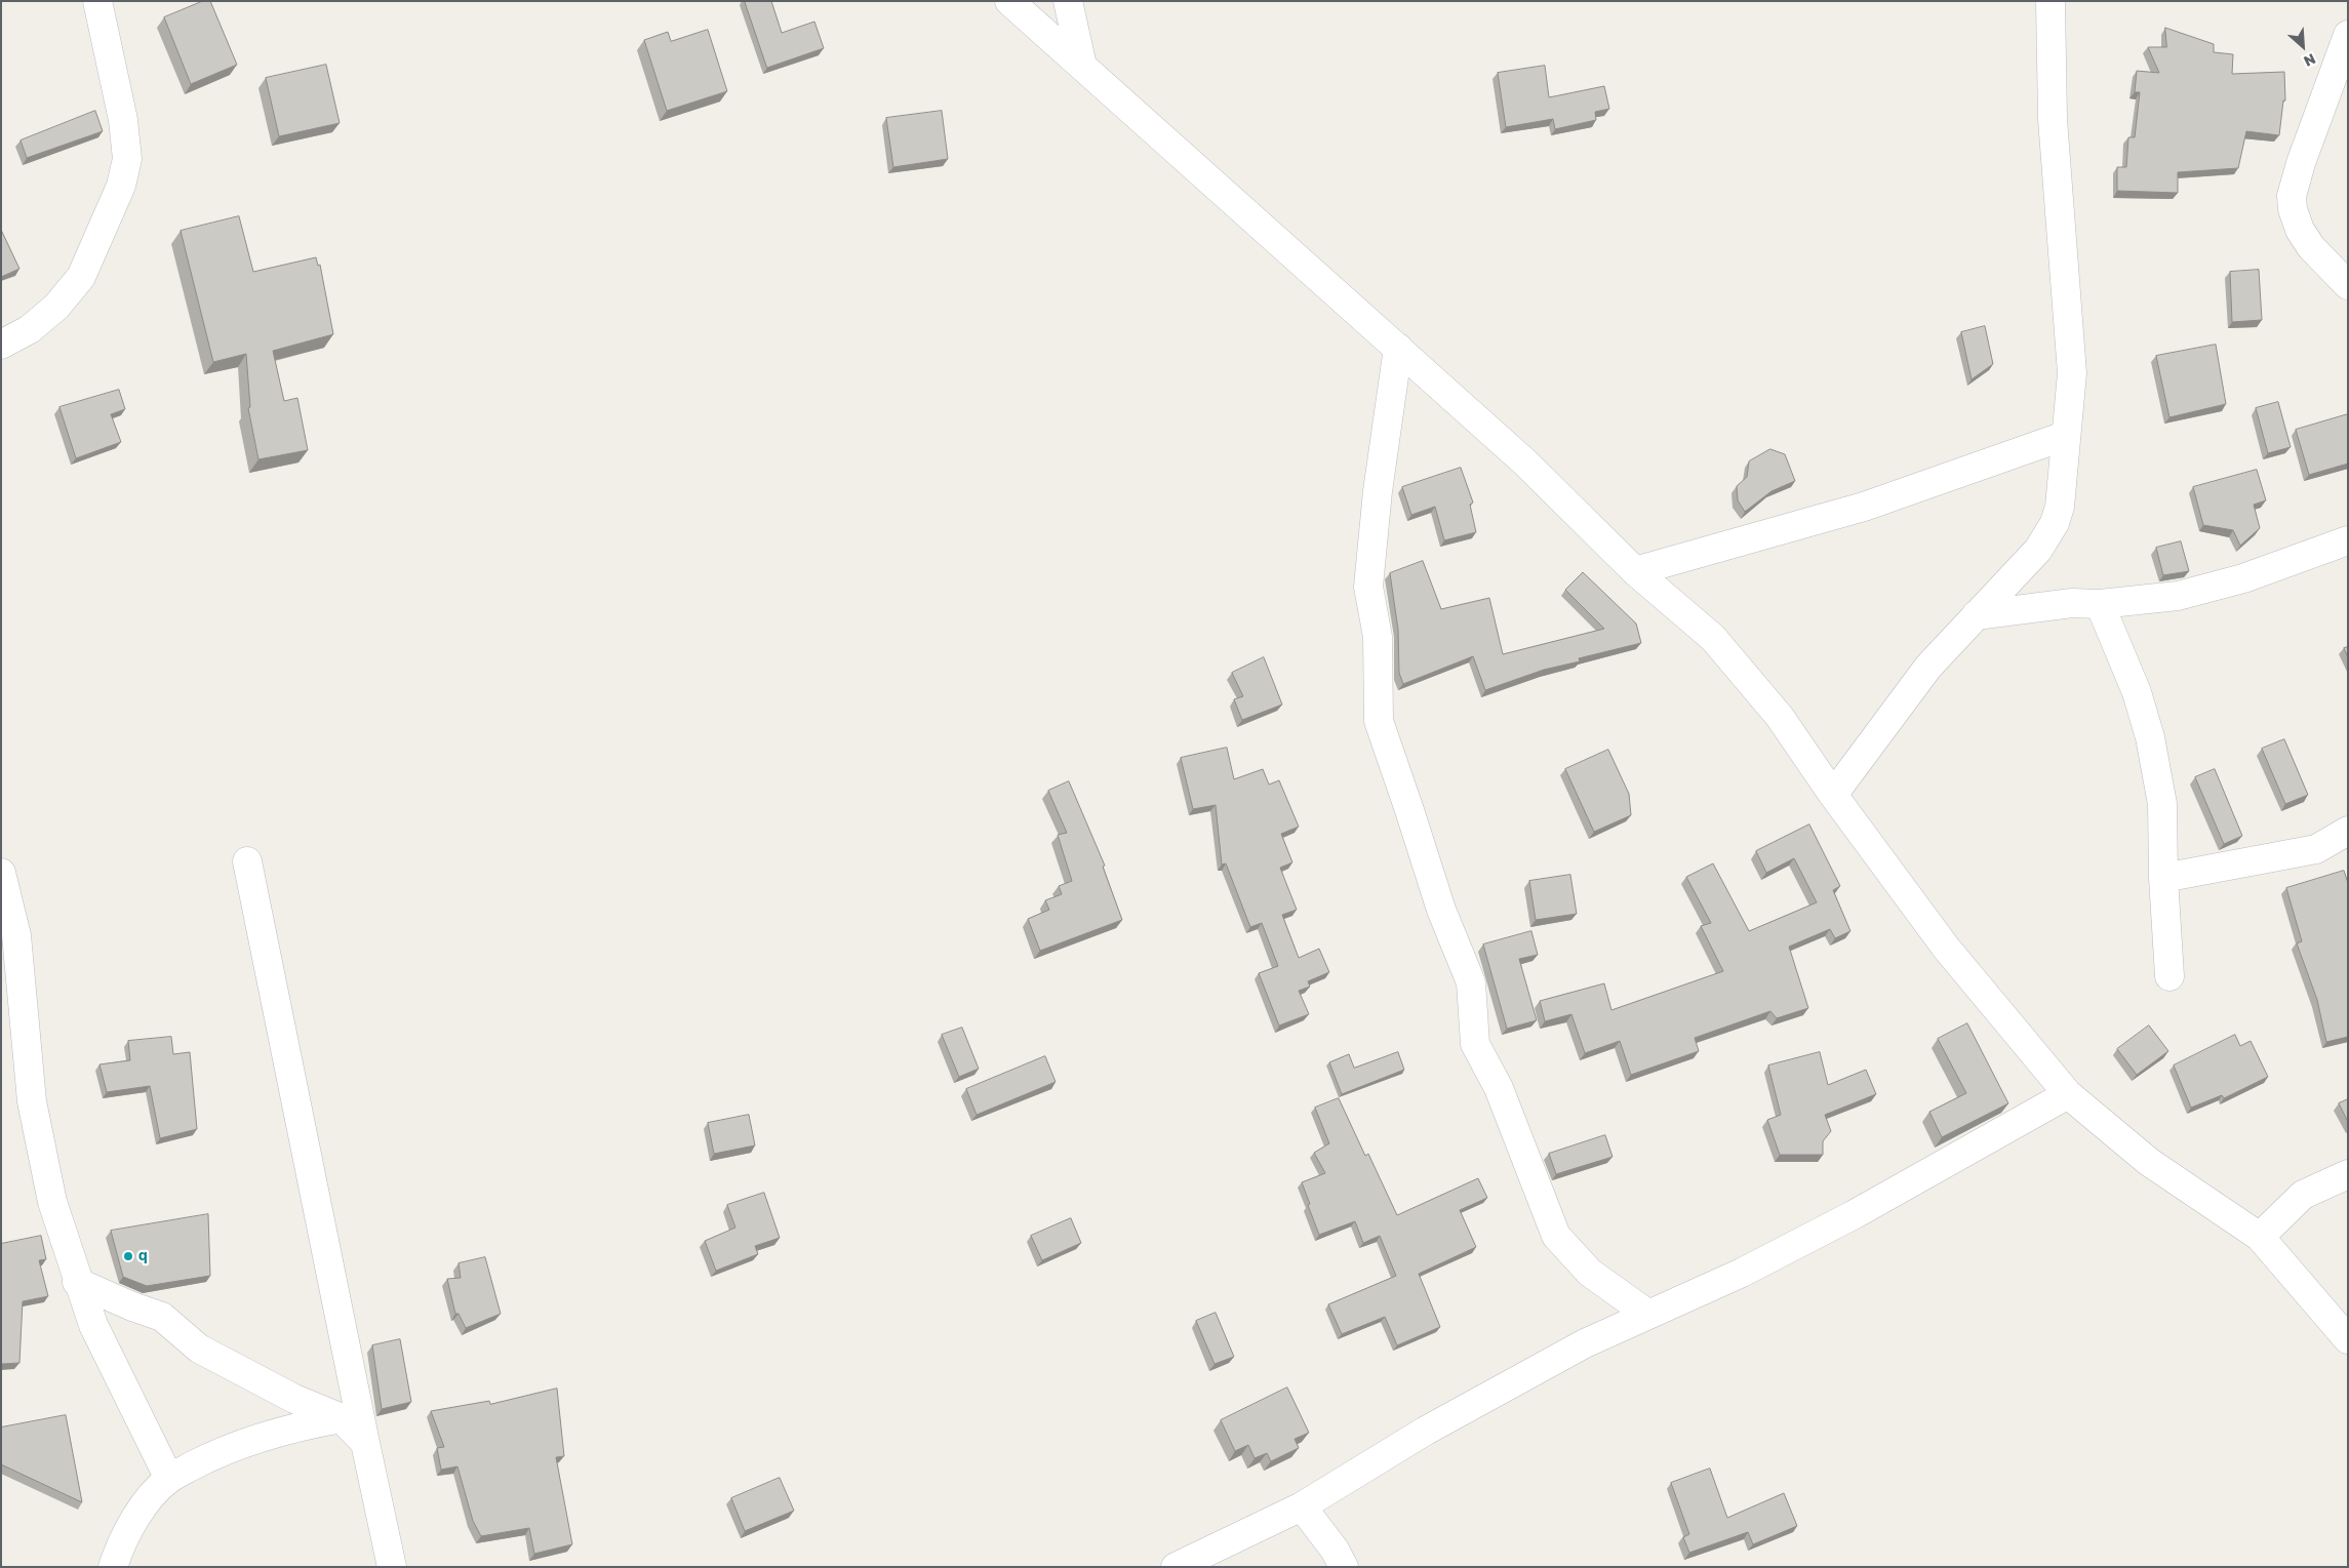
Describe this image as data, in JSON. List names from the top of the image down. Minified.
{"places":["q"],"north":"bottom right"}
